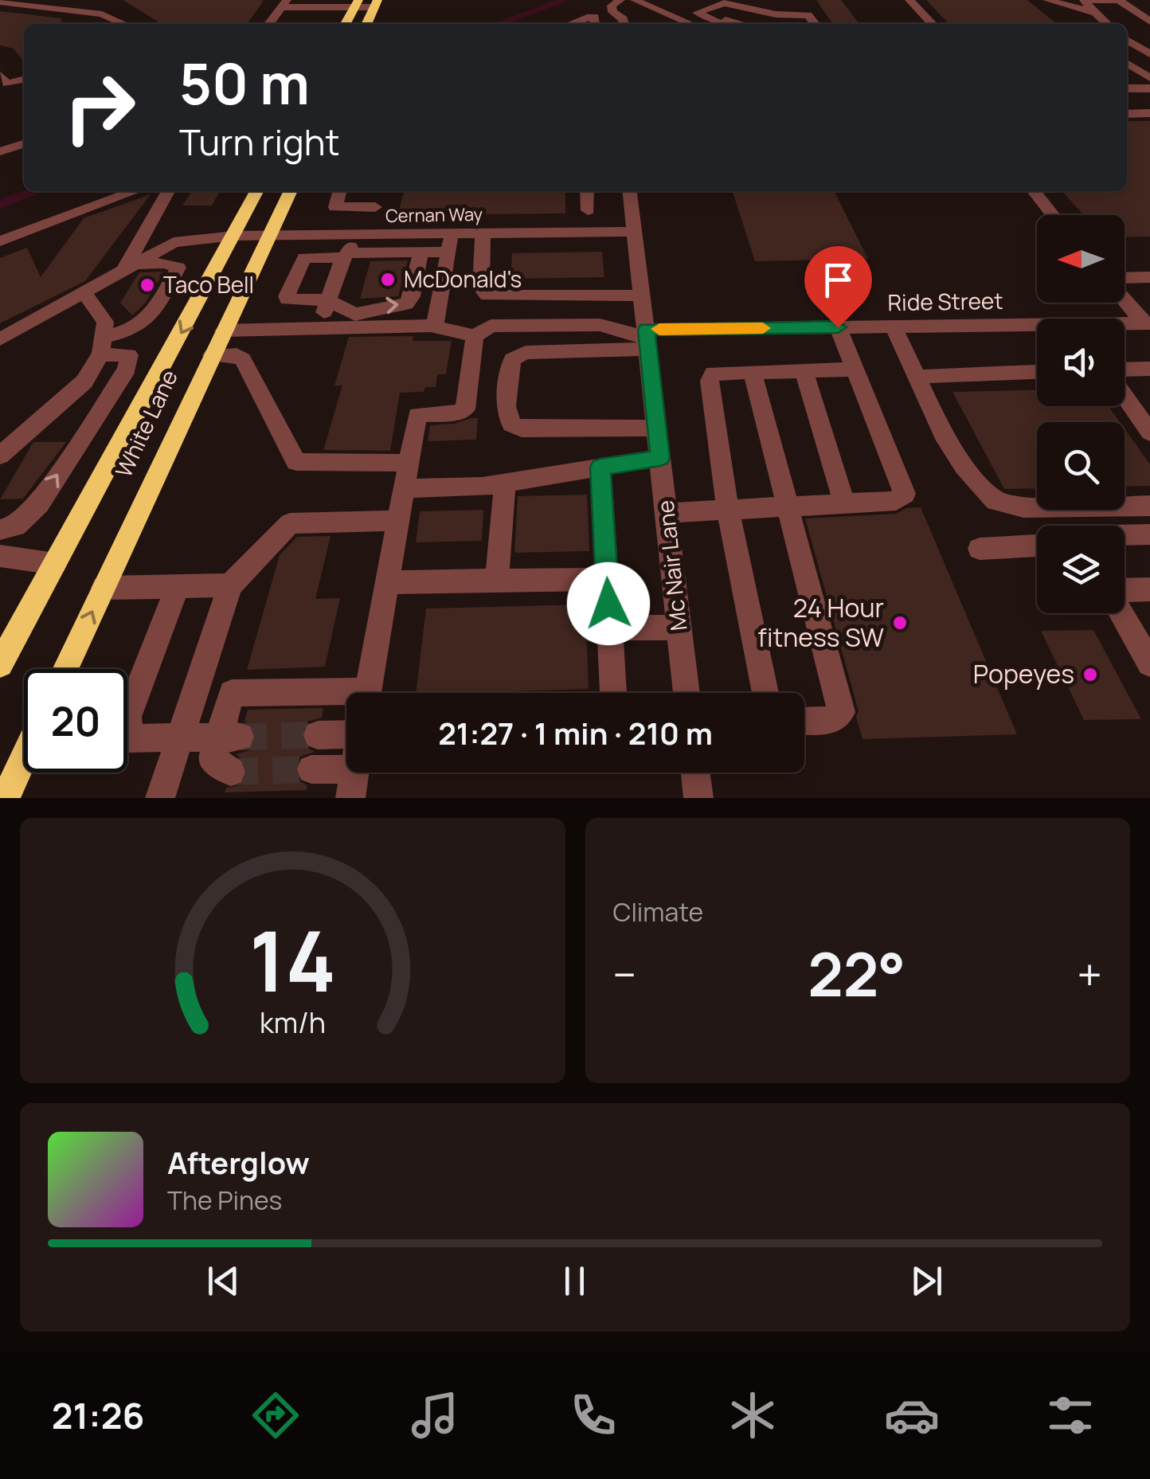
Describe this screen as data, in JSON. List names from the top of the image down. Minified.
{"streets":{"main road":["White Lane"],"street":["Cernan Way","Ride Street","Mc Nair Lane"]},"crossings":[["Cernan Way","White Lane"],["Cernan Way","Mc Nair Lane"],["Ride Street","Mc Nair Lane"]],"places":["McDonald's","Taco Bell","24 Hour fitness SW","Popeyes"],"north":"left","page":{"turn":["50 m","Turn right"],"limit":"20","trip":"21:27 · 1 min · 210 m","tile":"Climate","heat":["−","22°","+"],"song":["Afterglow","The Pines"],"tabs":"21:26","gauge":["14","km/h"]}}
